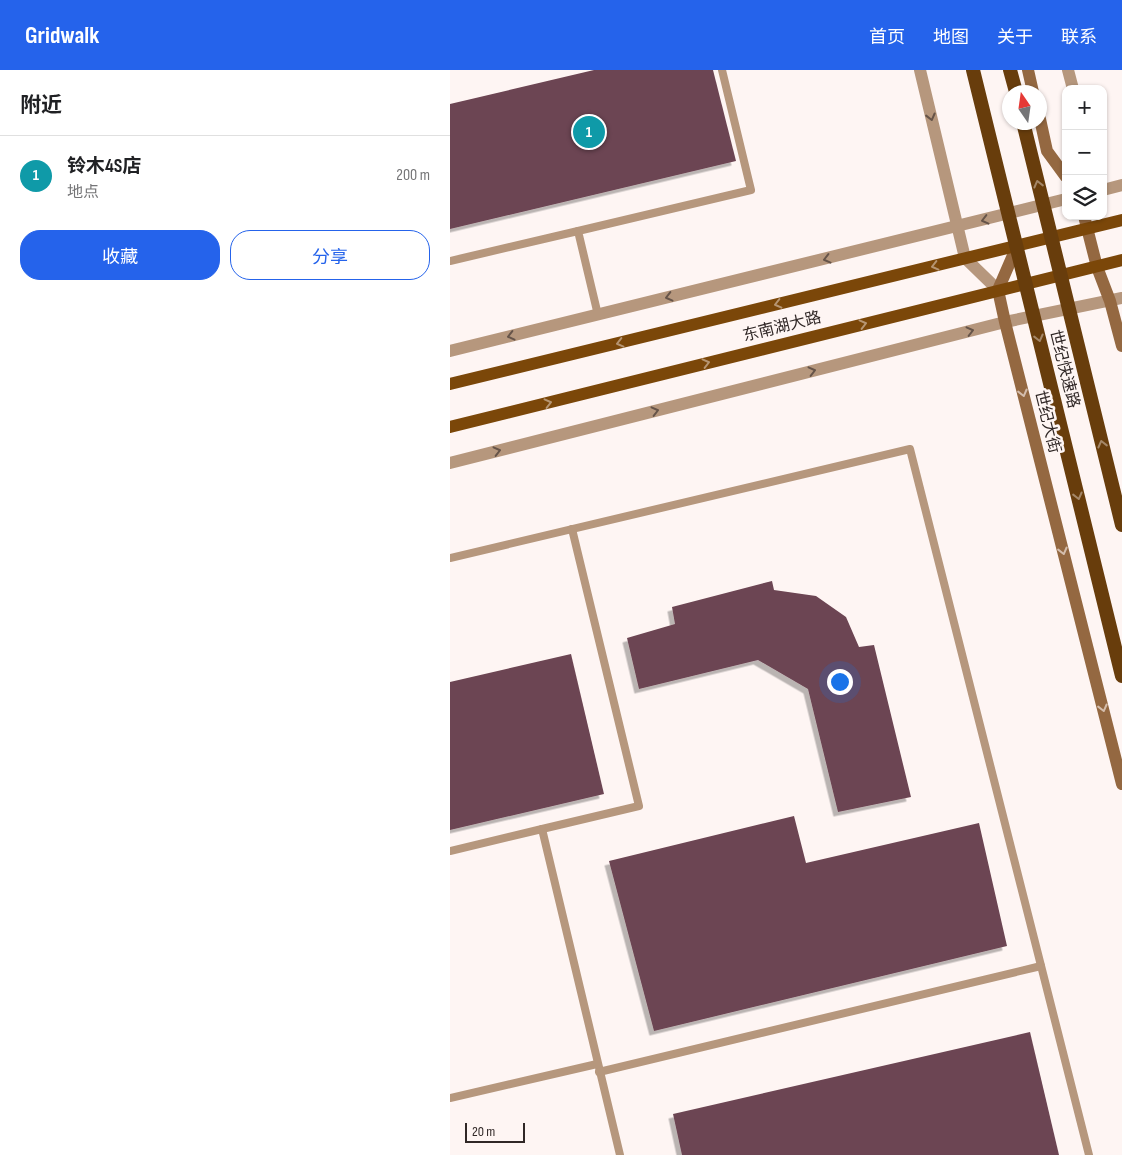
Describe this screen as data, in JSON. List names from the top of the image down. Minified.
{"streets":{"highway":["世纪快速路"],"main road":["东南湖大路","世纪大街"]},"crossings":[["东南湖大路","世纪大街"]],"one_way":["世纪大街"],"scale_bar":"20 m","north":"top","page":{"header":"Gridwalk","nav":["首页","地图","关于","联系"],"heading":"附近","map_buttons":["+","−"],"pins":"1","list":[{"mark":"1","name":"铃木4S店","note":"地点","value":"200 m"}],"buttons":["收藏","分享"],"scale":"20 m"}}
